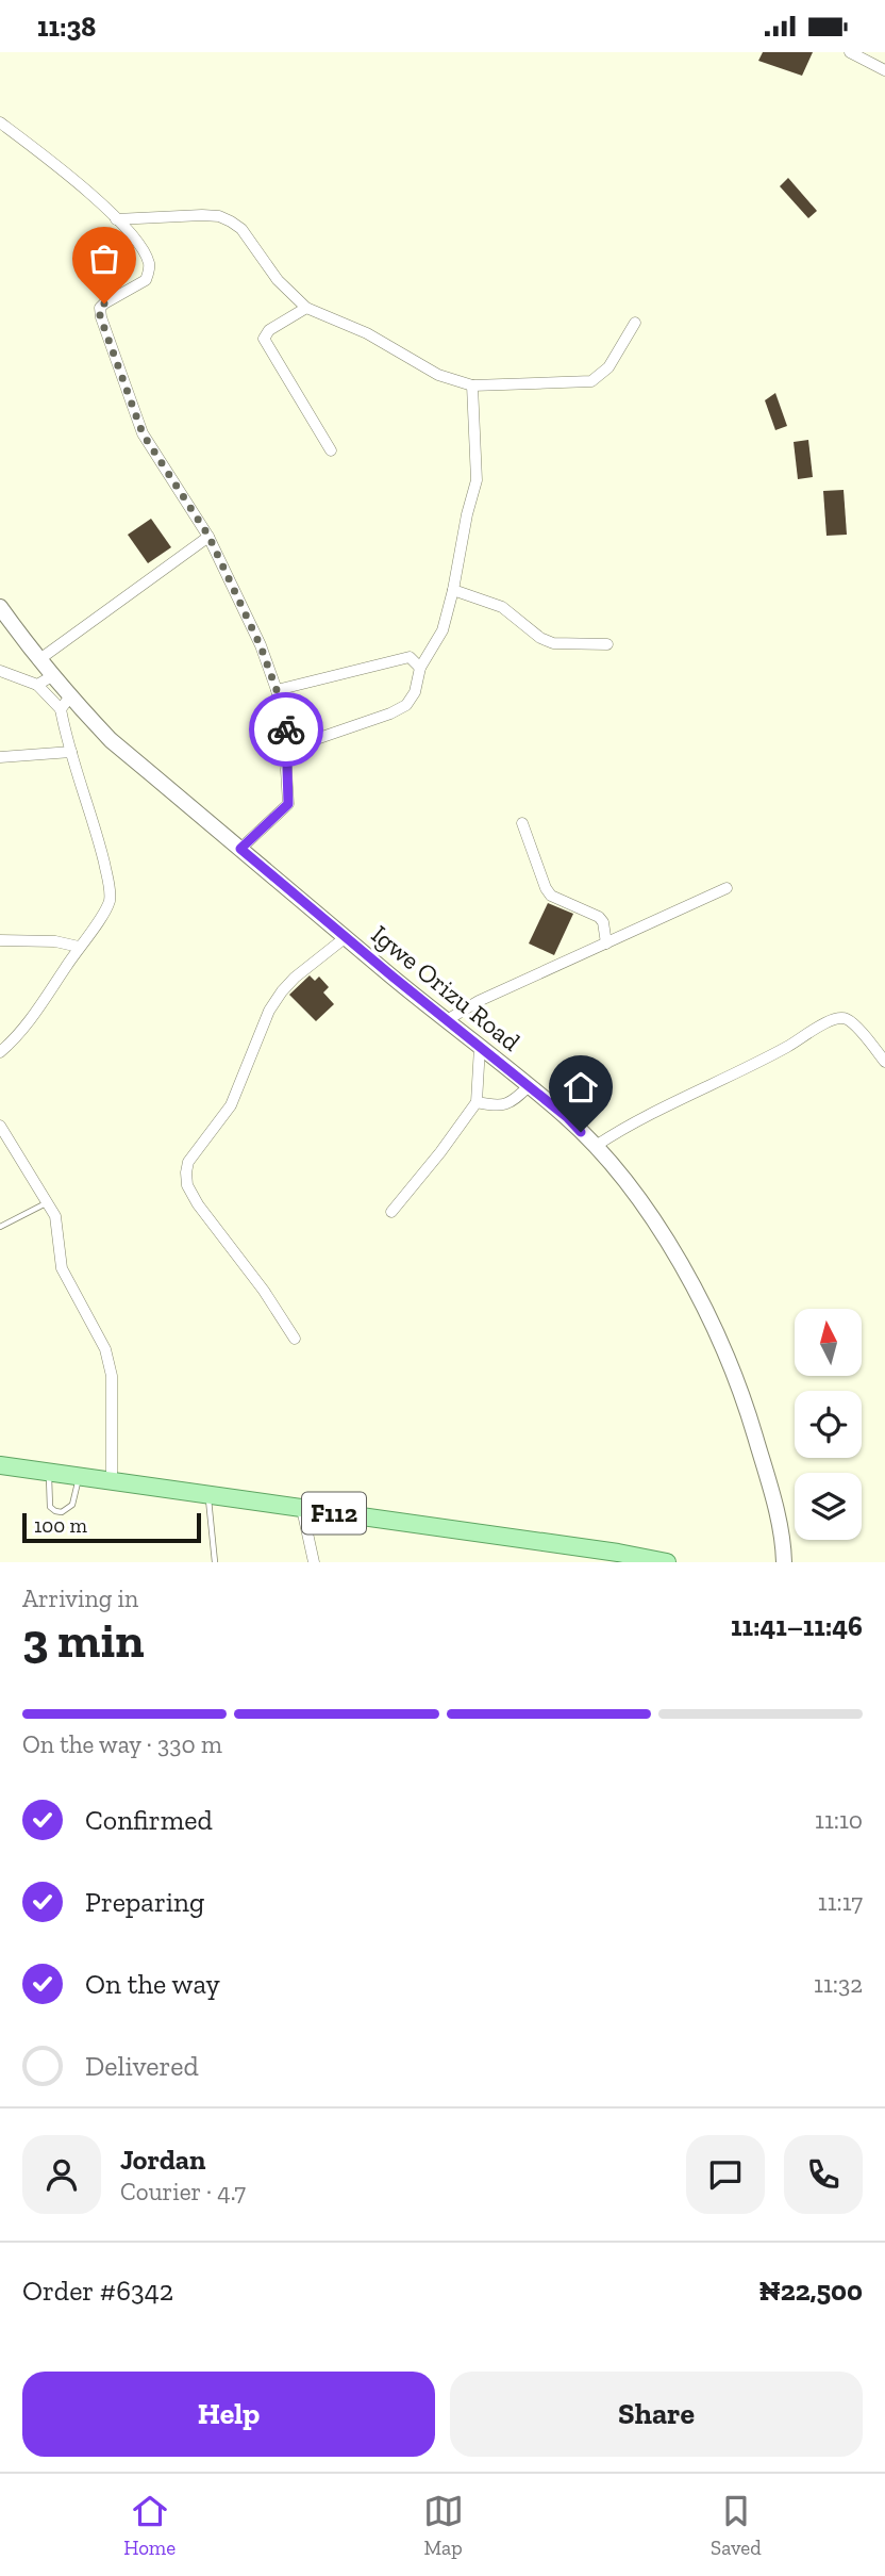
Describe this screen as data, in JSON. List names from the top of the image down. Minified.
{"streets":{"main road":["Igwe Orizu Road","F112"]},"scale_bar":"100 m","north":"top","page":{"status":"11:38","scale":"100 m","heading":["3 min","Arriving in","11:41–11:46"],"panel":["Jordan","Courier · 4.7","Order #6342","₦22,500"],"bar":"On the way · 330 m","list":[["Confirmed","11:10"],["Preparing","11:17"],["On the way","11:32"],"Delivered"],"buttons":["Help","Share"],"tabs":["Home","Map","Saved"]}}
